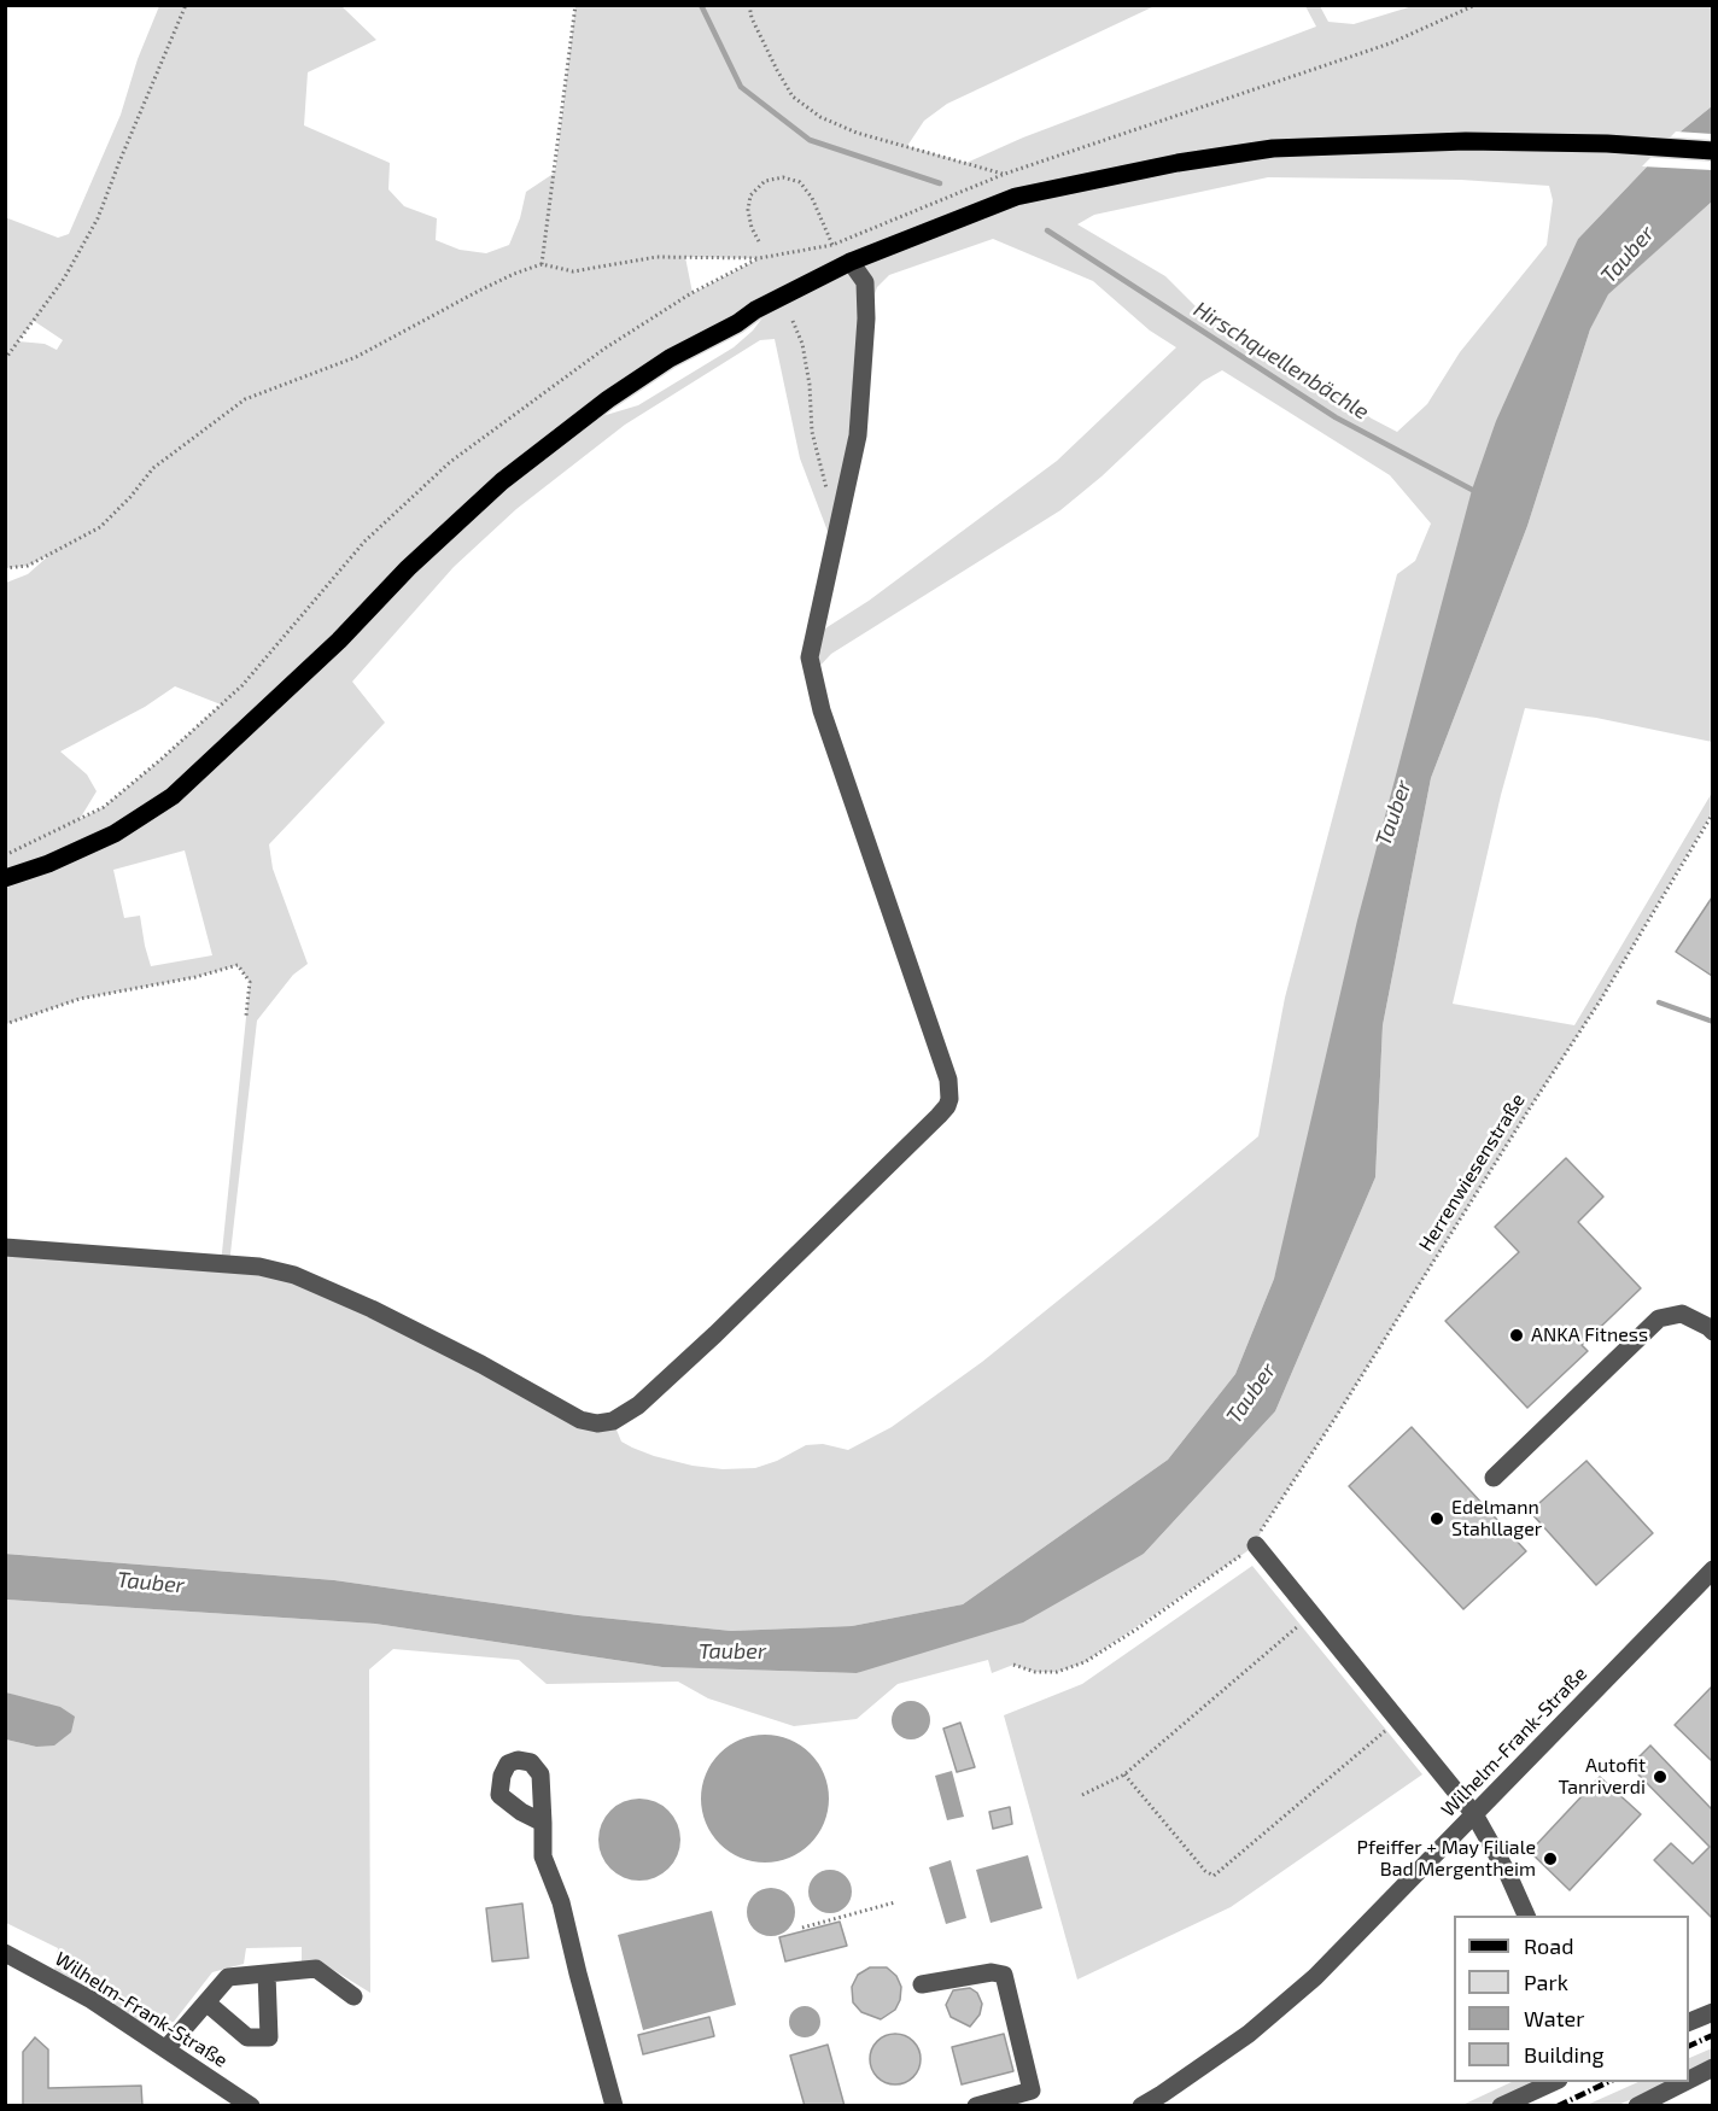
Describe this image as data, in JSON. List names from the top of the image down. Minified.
{"streets":{"street":["Wilhelm-Frank-Straße"],"path":["Herrenwiesenstraße"]},"water":["Tauber","Hirschquellenbächle"],"places":["ANKA Fitness","Edelmann Stahllager","Autofit Tanriverdi","Pfeiffer + May Filiale Bad Mergentheim"],"legend":["Road","Park","Water","Building"]}
